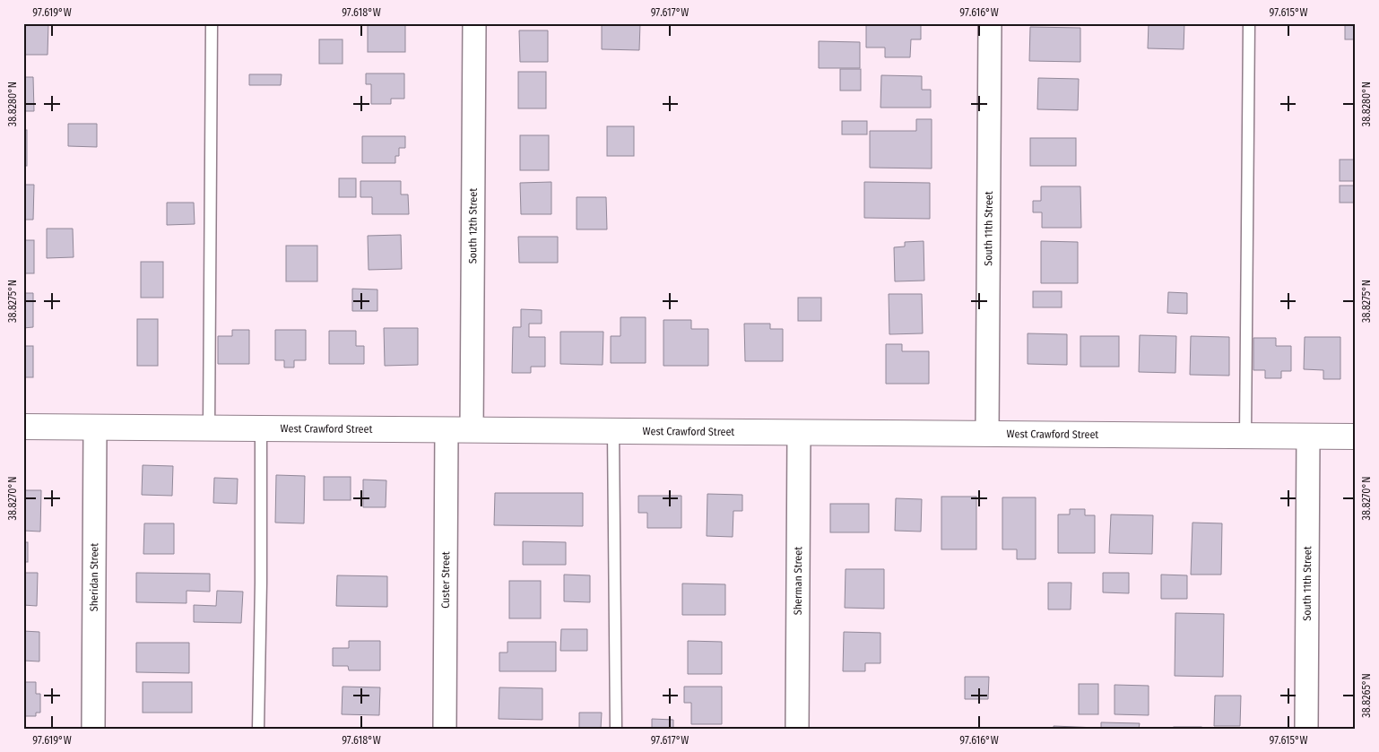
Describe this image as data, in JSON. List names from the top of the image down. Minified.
{"streets":{"main road":["West Crawford Street"],"street":["South 12th Street","South 11th Street","Sheridan Street","Custer Street","Sherman Street"]},"crossings":[["South 12th Street","West Crawford Street"],["South 11th Street","West Crawford Street"],["West Crawford Street","Sheridan Street"],["West Crawford Street","Custer Street"],["West Crawford Street","Sherman Street"]],"coordinates":["97.619°W","97.618°W","97.617°W","97.616°W","97.615°W","38.8280°N","38.8275°N","38.8270°N","38.8265°N"]}
